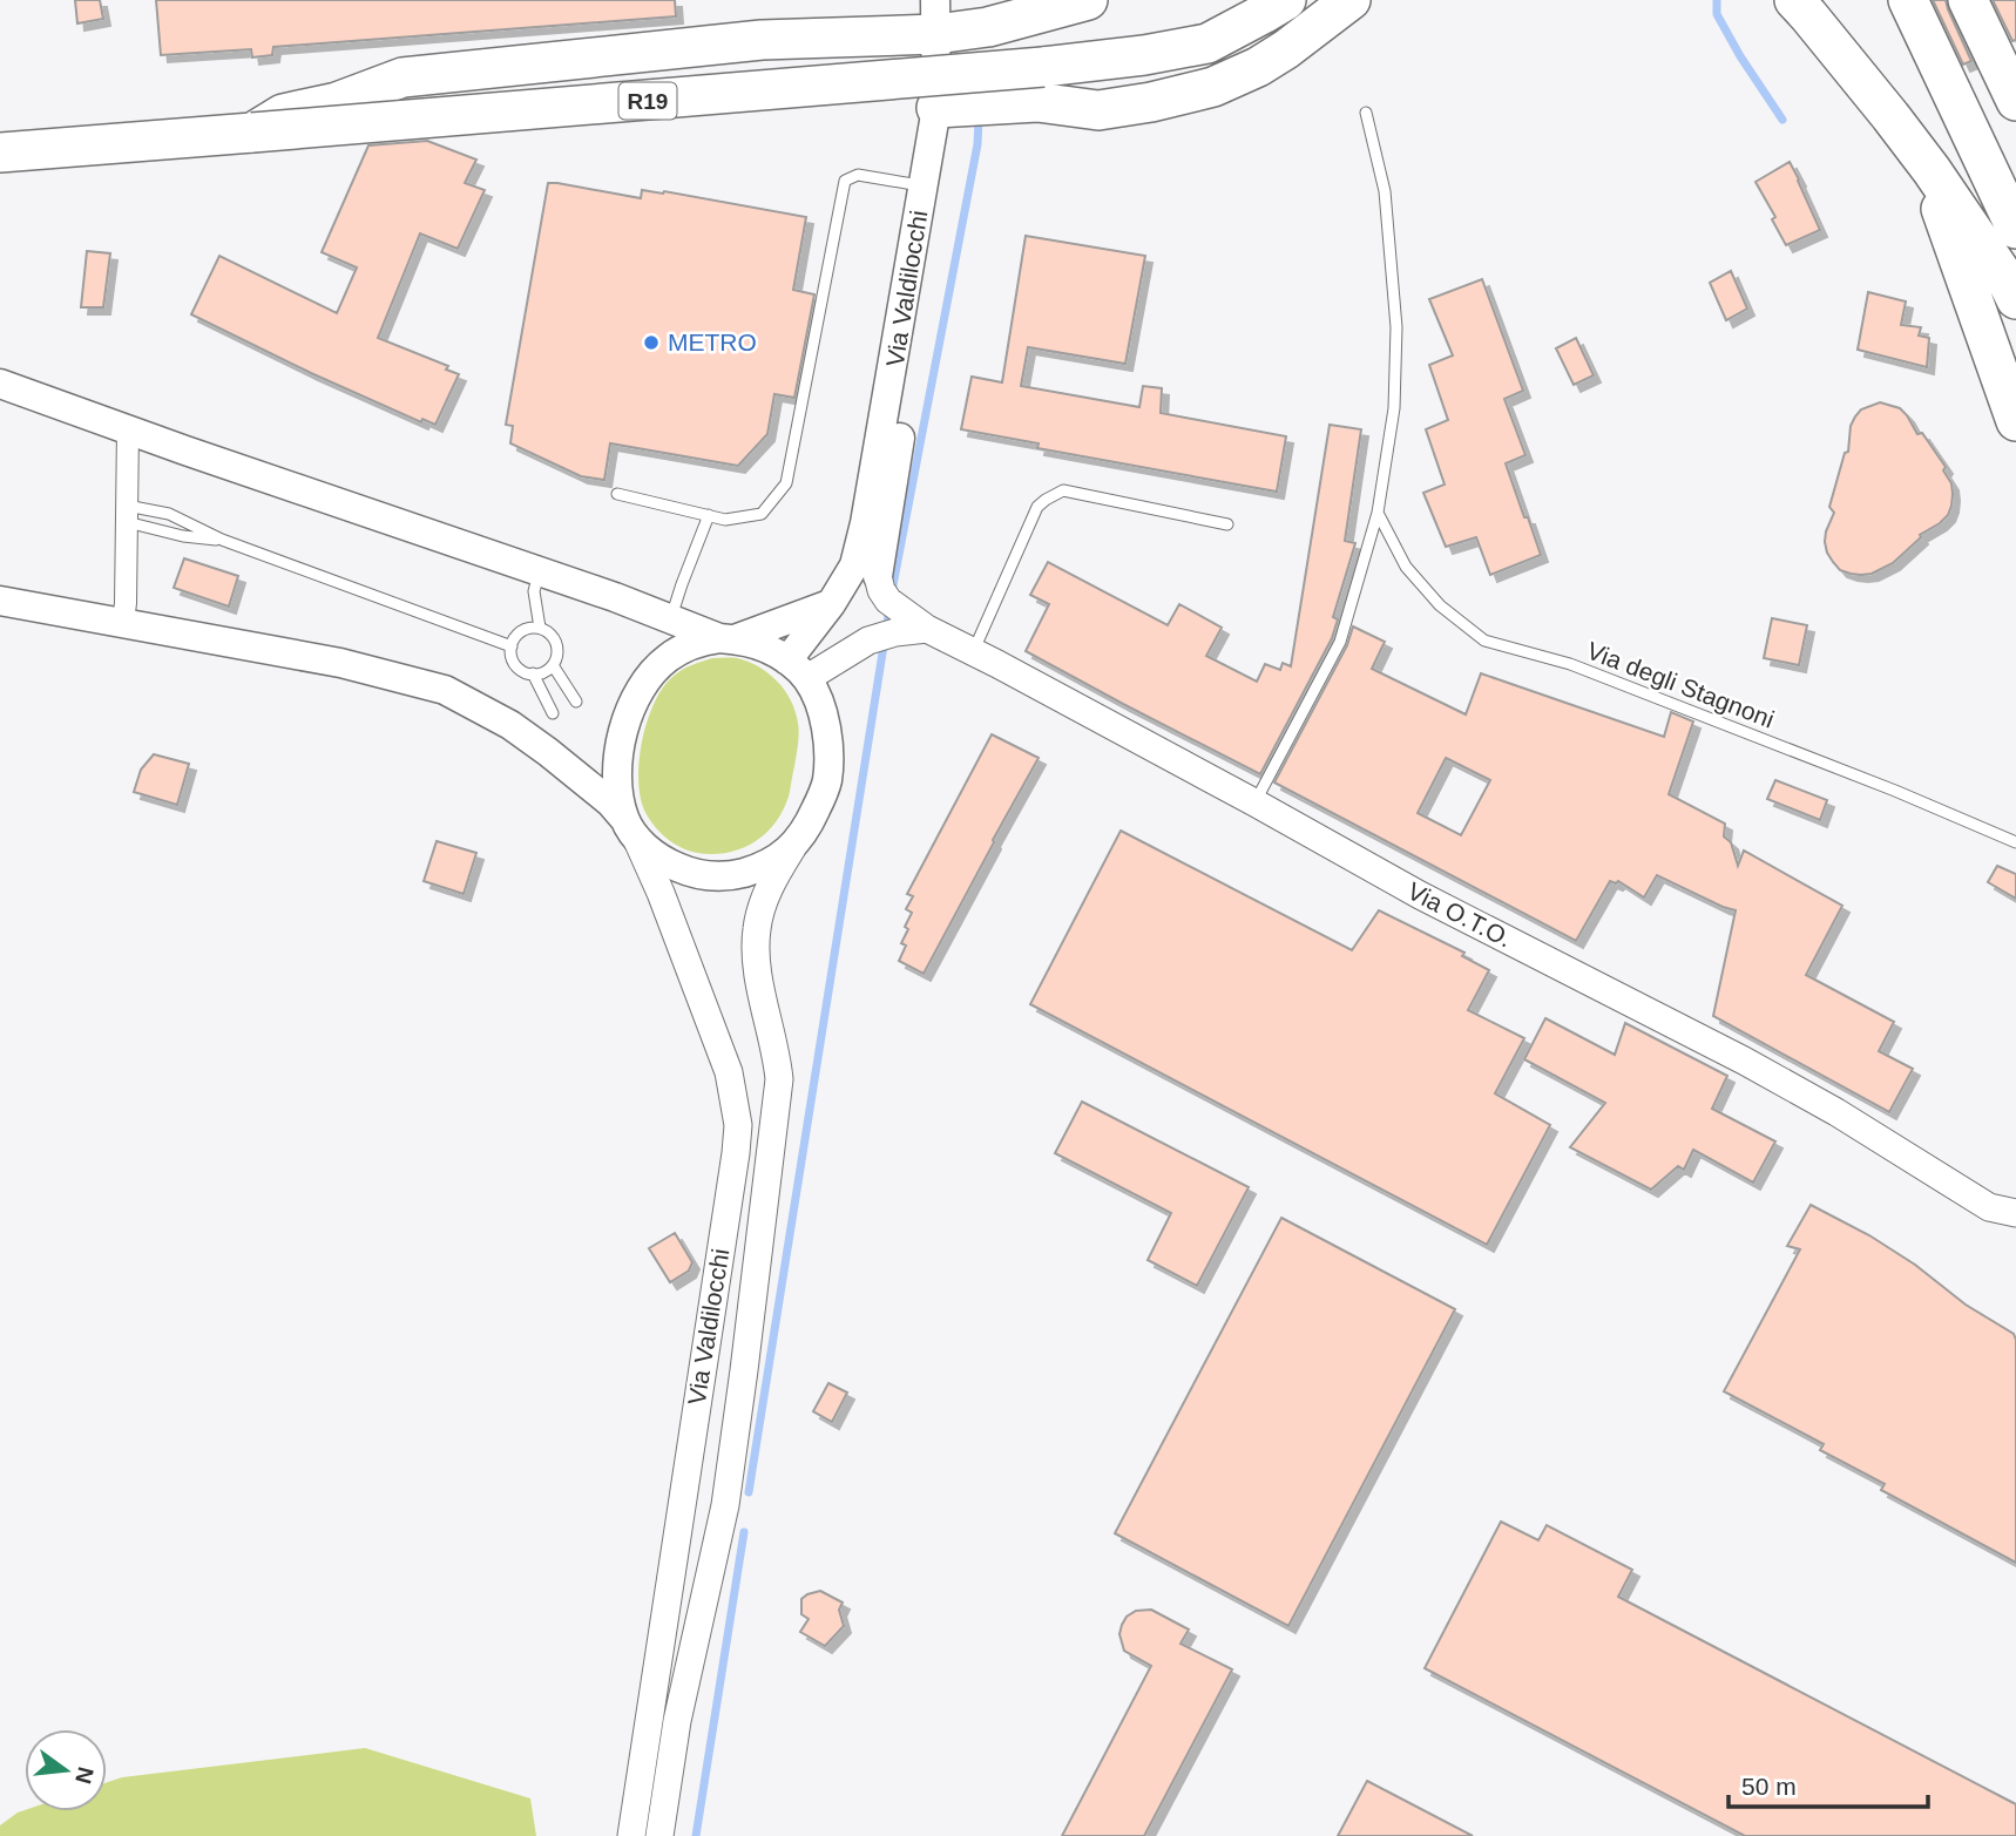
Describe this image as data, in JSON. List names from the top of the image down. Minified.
{"streets":{"highway":["R19"],"main road":["Via Valdilocchi"],"street":["Via O.T.O."],"lane":["Via degli Stagnoni"]},"crossings":[["Via Valdilocchi","Via O.T.O."]],"places":["METRO"],"scale_bar":"50 m","north":"right"}
